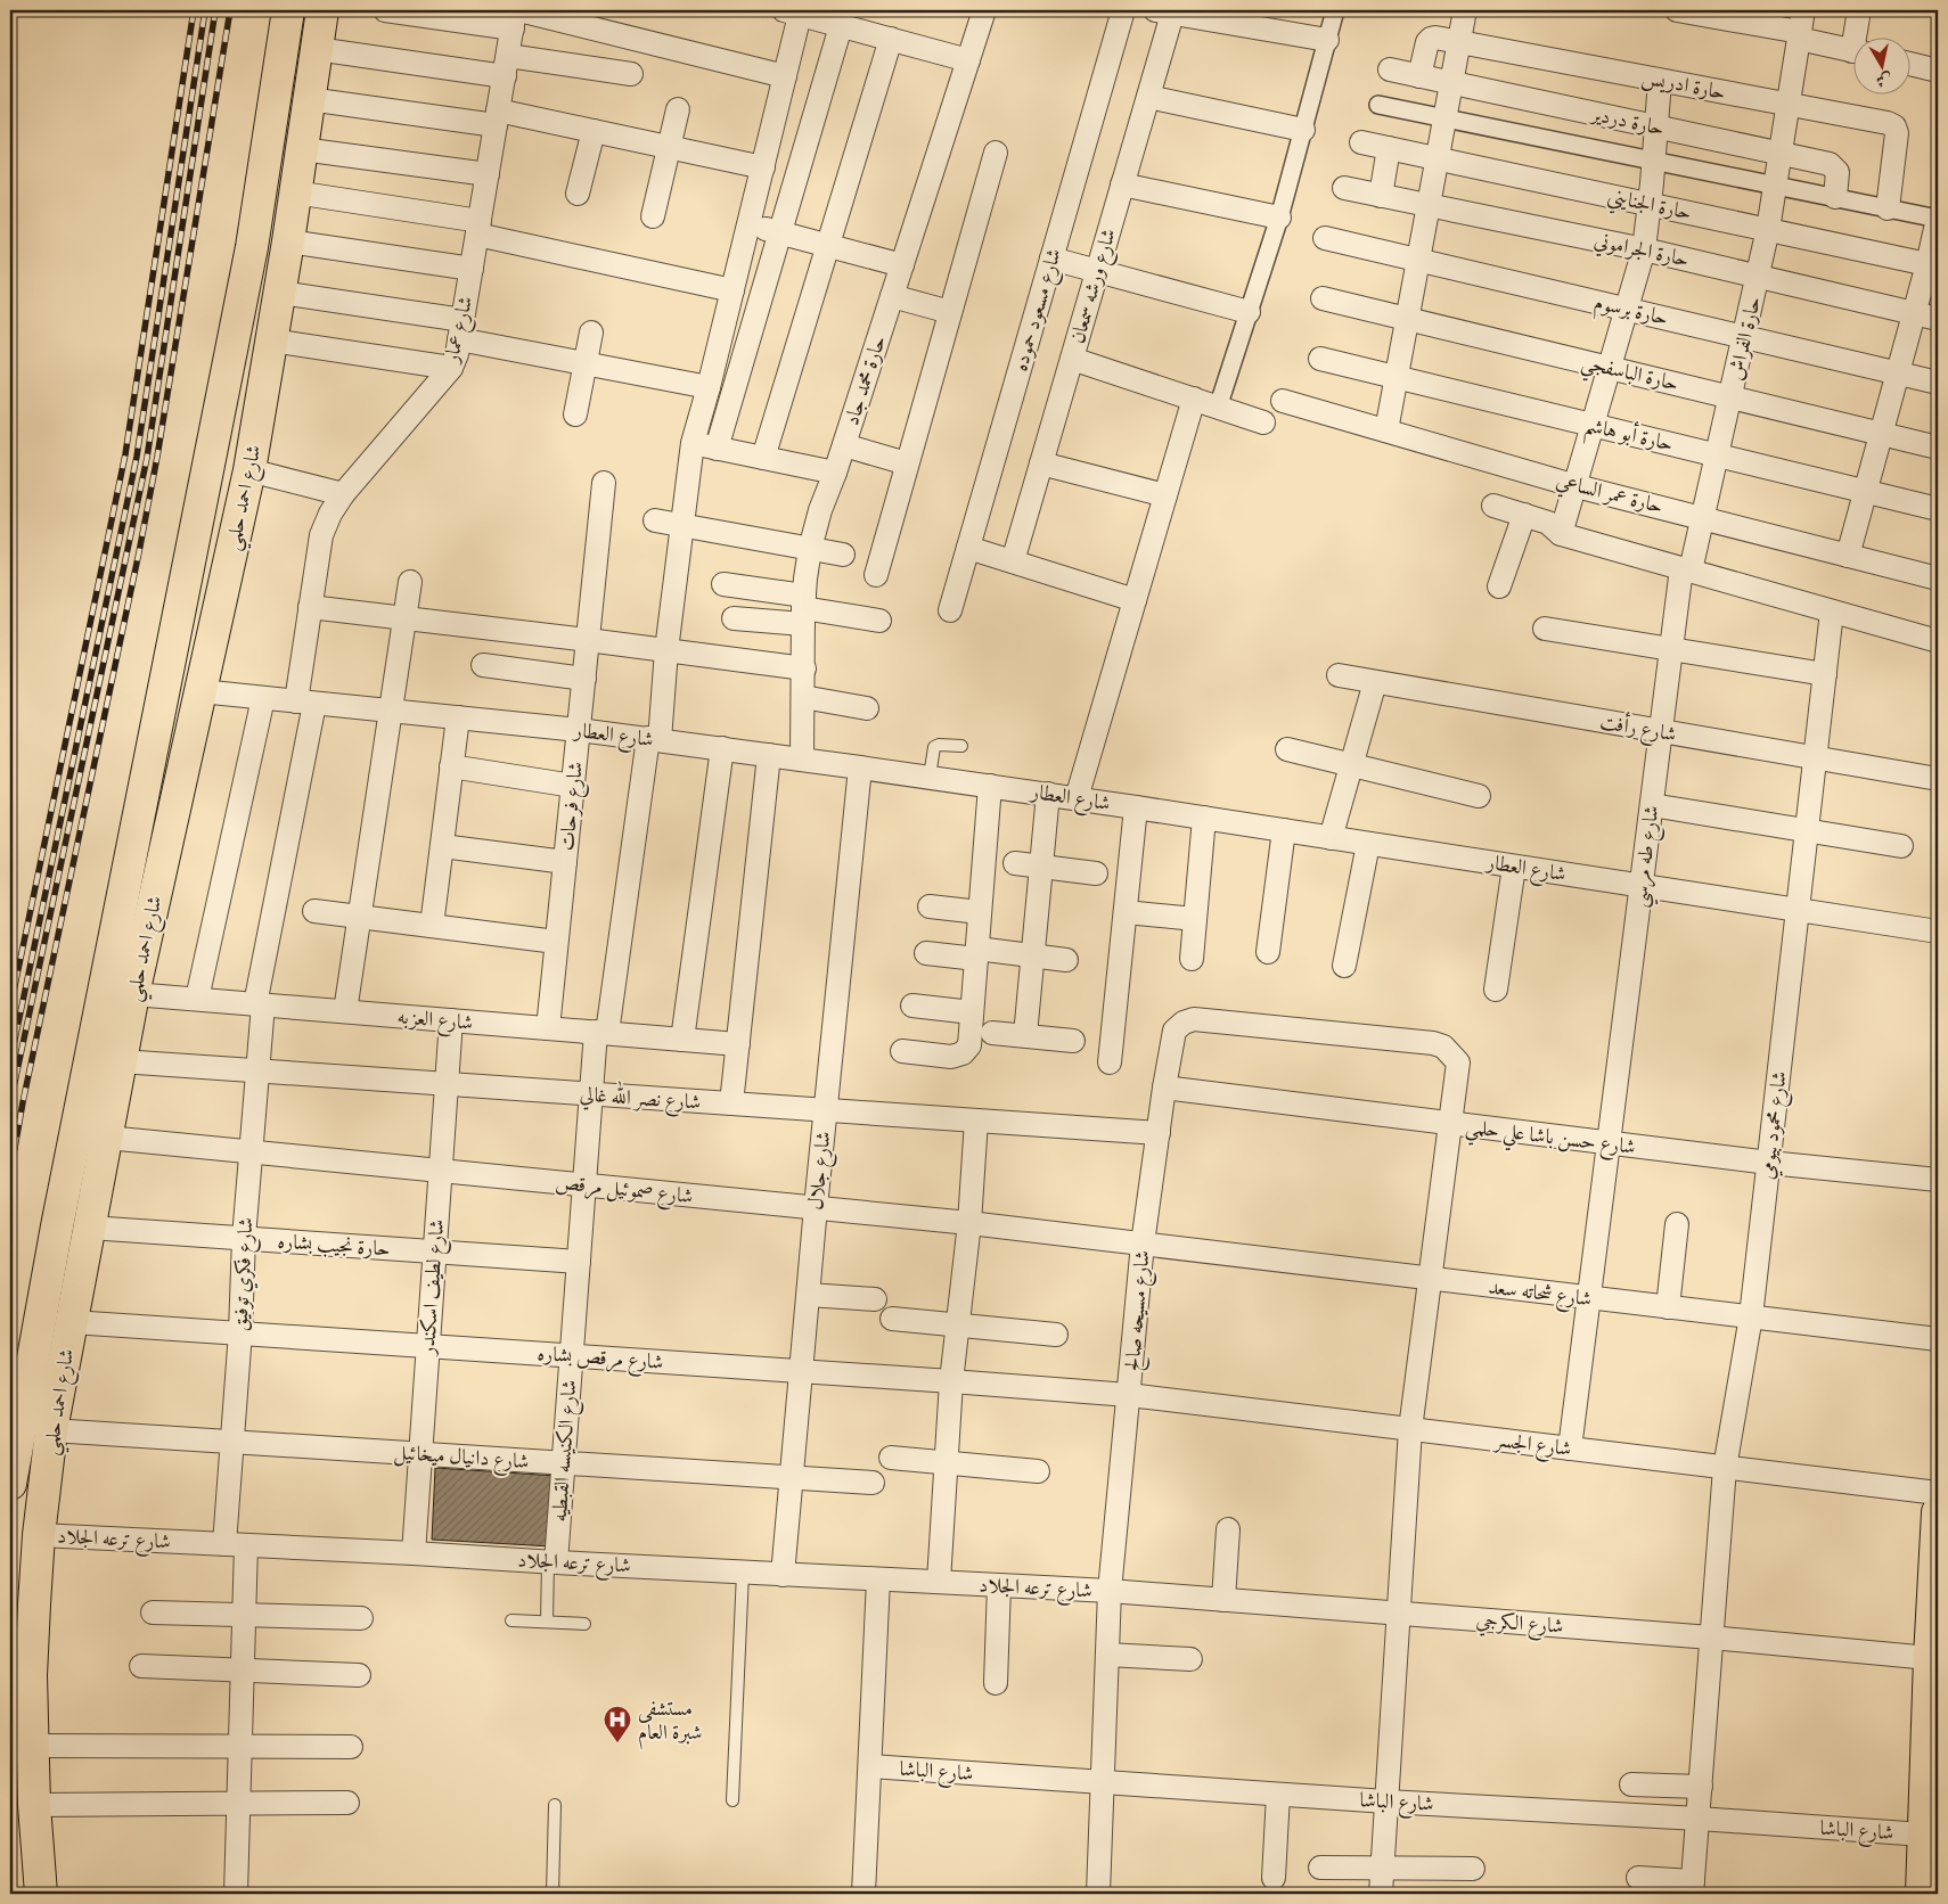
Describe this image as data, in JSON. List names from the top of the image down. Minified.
{"streets":{"main road":["شارع احمد حلمي"],"street":["حارة ادريس","حارة دردير","حارة الجنايني","حارة الجراموني","شارع ورشه سمعان","شارع مسعود حموده","حارة برسوم","شارع عمار","حارة الفراش","حارة الباسفجي","حارة محمد جاد","حارة أبو هاشم","حارة عمر الساعي","شارع رأفت","شارع العطار","شارع فرحات","شارع طه مرسي","شارع العزبه","شارع نصر الله غالي","شارع محمود بيومي","شارع حسن باشا علي حلمي","شارع جلال","شارع صموئيل مرقص","حارة نجيب بشاره","شارع فكري توفيق","شارع لطيف اسكندر","شارع شحاته سعد","شارع مسيحه صالح","شارع مرقص بشاره","شارع الجسر","شارع الكنيسه القبطيه","شارع دانيال ميخائيل","شارع ترعه الجلاد","شارع الكرجي","شارع الباشا"]},"crossings":[["حارة ادريس","حارة دردير"],["حارة ادريس","حارة الفراش"],["حارة دردير","حارة الفراش"],["حارة الجنايني","حارة الفراش"],["حارة الجراموني","حارة الفراش"],["حارة برسوم","حارة الفراش"],["شارع عمار","شارع العطار"],["شارع عمار","شارع فكري توفيق"],["حارة الفراش","حارة الباسفجي"],["حارة الفراش","حارة أبو هاشم"],["حارة الفراش","حارة عمر الساعي"],["حارة الفراش","شارع طه مرسي"],["حارة محمد جاد","شارع العطار"],["شارع احمد حلمي","شارع العطار"],["شارع احمد حلمي","شارع العزبه"],["شارع احمد حلمي","شارع نصر الله غالي"],["شارع احمد حلمي","شارع صموئيل مرقص"],["شارع احمد حلمي","حارة نجيب بشاره"],["شارع احمد حلمي","شارع مرقص بشاره"],["شارع احمد حلمي","شارع دانيال ميخائيل"],["شارع احمد حلمي","شارع ترعه الجلاد"],["شارع رأفت","شارع طه مرسي"],["شارع رأفت","شارع محمود بيومي"],["شارع العطار","شارع فرحات"],["شارع العطار","شارع طه مرسي"],["شارع العطار","شارع محمود بيومي"],["شارع العطار","شارع جلال"],["شارع العطار","شارع فكري توفيق"],["شارع العطار","شارع الكنيسه القبطيه"],["شارع فرحات","شارع العزبه"],["شارع طه مرسي","شارع حسن باشا علي حلمي"],["شارع طه مرسي","شارع شحاته سعد"],["شارع طه مرسي","شارع الجسر"],["شارع العزبه","شارع فكري توفيق"],["شارع العزبه","شارع لطيف اسكندر"],["شارع العزبه","شارع الكنيسه القبطيه"],["شارع نصر الله غالي","شارع جلال"],["شارع نصر الله غالي","شارع فكري توفيق"],["شارع نصر الله غالي","شارع لطيف اسكندر"],["شارع نصر الله غالي","شارع مسيحه صالح"],["شارع نصر الله غالي","شارع الكنيسه القبطيه"],["شارع محمود بيومي","شارع حسن باشا علي حلمي"],["شارع محمود بيومي","شارع شحاته سعد"],["شارع محمود بيومي","شارع الجسر"],["شارع محمود بيومي","شارع الكرجي"],["شارع محمود بيومي","شارع الباشا"],["شارع حسن باشا علي حلمي","شارع مسيحه صالح"],["شارع جلال","شارع صموئيل مرقص"],["شارع جلال","شارع مرقص بشاره"],["شارع جلال","شارع دانيال ميخائيل"],["شارع جلال","شارع ترعه الجلاد"],["شارع صموئيل مرقص","شارع فكري توفيق"],["شارع صموئيل مرقص","شارع لطيف اسكندر"],["شارع صموئيل مرقص","شارع شحاته سعد"],["شارع صموئيل مرقص","شارع مسيحه صالح"],["شارع صموئيل مرقص","شارع الكنيسه القبطيه"],["حارة نجيب بشاره","شارع فكري توفيق"],["حارة نجيب بشاره","شارع لطيف اسكندر"],["حارة نجيب بشاره","شارع الكنيسه القبطيه"],["شارع فكري توفيق","شارع مرقص بشاره"],["شارع فكري توفيق","شارع دانيال ميخائيل"],["شارع فكري توفيق","شارع ترعه الجلاد"],["شارع لطيف اسكندر","شارع مرقص بشاره"],["شارع لطيف اسكندر","شارع دانيال ميخائيل"],["شارع لطيف اسكندر","شارع ترعه الجلاد"],["شارع شحاته سعد","شارع مسيحه صالح"],["شارع مسيحه صالح","شارع مرقص بشاره"],["شارع مسيحه صالح","شارع الجسر"],["شارع مسيحه صالح","شارع ترعه الجلاد"],["شارع مسيحه صالح","شارع الكرجي"],["شارع مسيحه صالح","شارع الباشا"],["شارع مرقص بشاره","شارع الجسر"],["شارع مرقص بشاره","شارع الكنيسه القبطيه"],["شارع الكنيسه القبطيه","شارع دانيال ميخائيل"],["شارع الكنيسه القبطيه","شارع ترعه الجلاد"],["شارع ترعه الجلاد","شارع الكرجي"]],"places":{"hospital":["مستشفى شبرة العام"]},"north":"bottom"}
